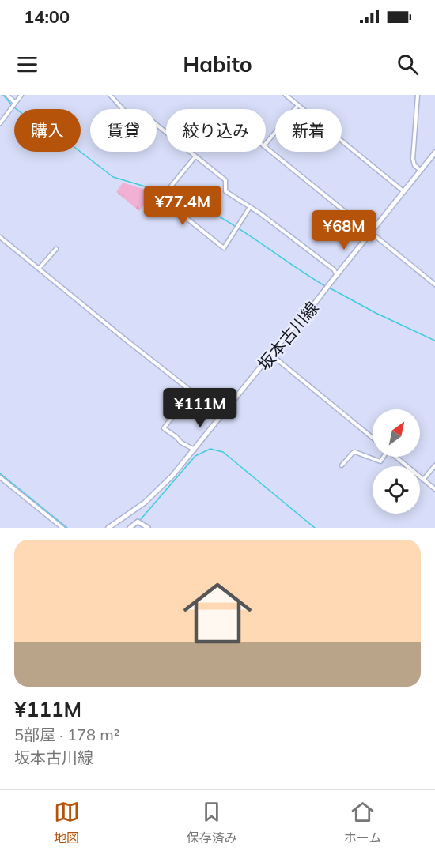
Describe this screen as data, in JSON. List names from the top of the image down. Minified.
{"streets":{"main road":["坂本古川線"]},"north":"top right","page":{"status":"14:00","header":"Habito","chip":["購入","賃貸","絞り込み","新着"],"price":["¥77.4M","¥68M","¥111M"],"list":[{"name":"¥111M","note":"5部屋 · 178 m² · 坂本古川線"}],"tabs":["地図","保存済み","ホーム"]}}
